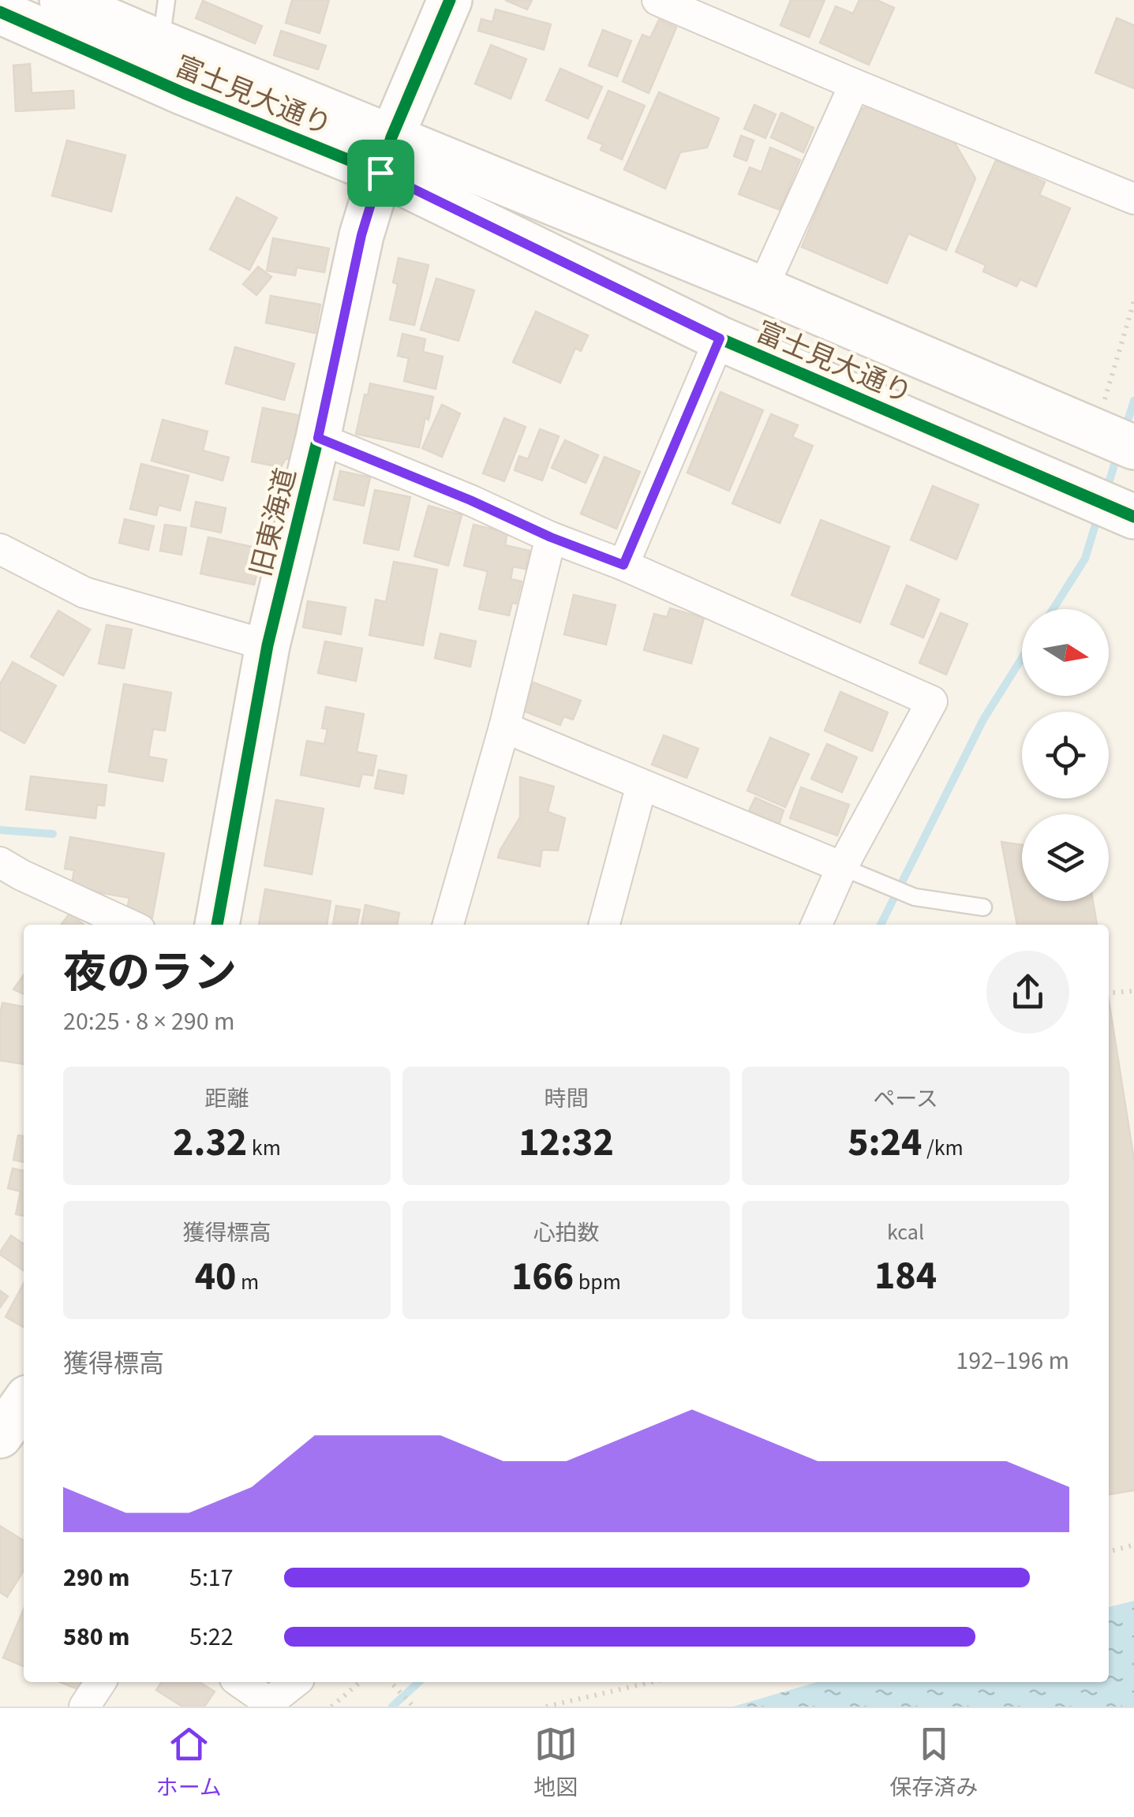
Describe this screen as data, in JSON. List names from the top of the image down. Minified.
{"streets":{"street":["富士見大通り","旧東海道"]},"crossings":[["富士見大通り","旧東海道"]],"north":"right","page":{"heading":["夜のラン","20:25 · 8 × 290 m"],"stats":[["距離","2.32 km"],["時間","12:32"],["ペース","5:24 /km"],["獲得標高","40 m"],["心拍数","166 bpm"],["kcal","184"]],"chart":["獲得標高","192–196 m"],"list":[{"name":"290 m","note":"5:17"},{"name":"580 m","note":"5:22"}],"tabs":["ホーム","地図","保存済み"]}}
